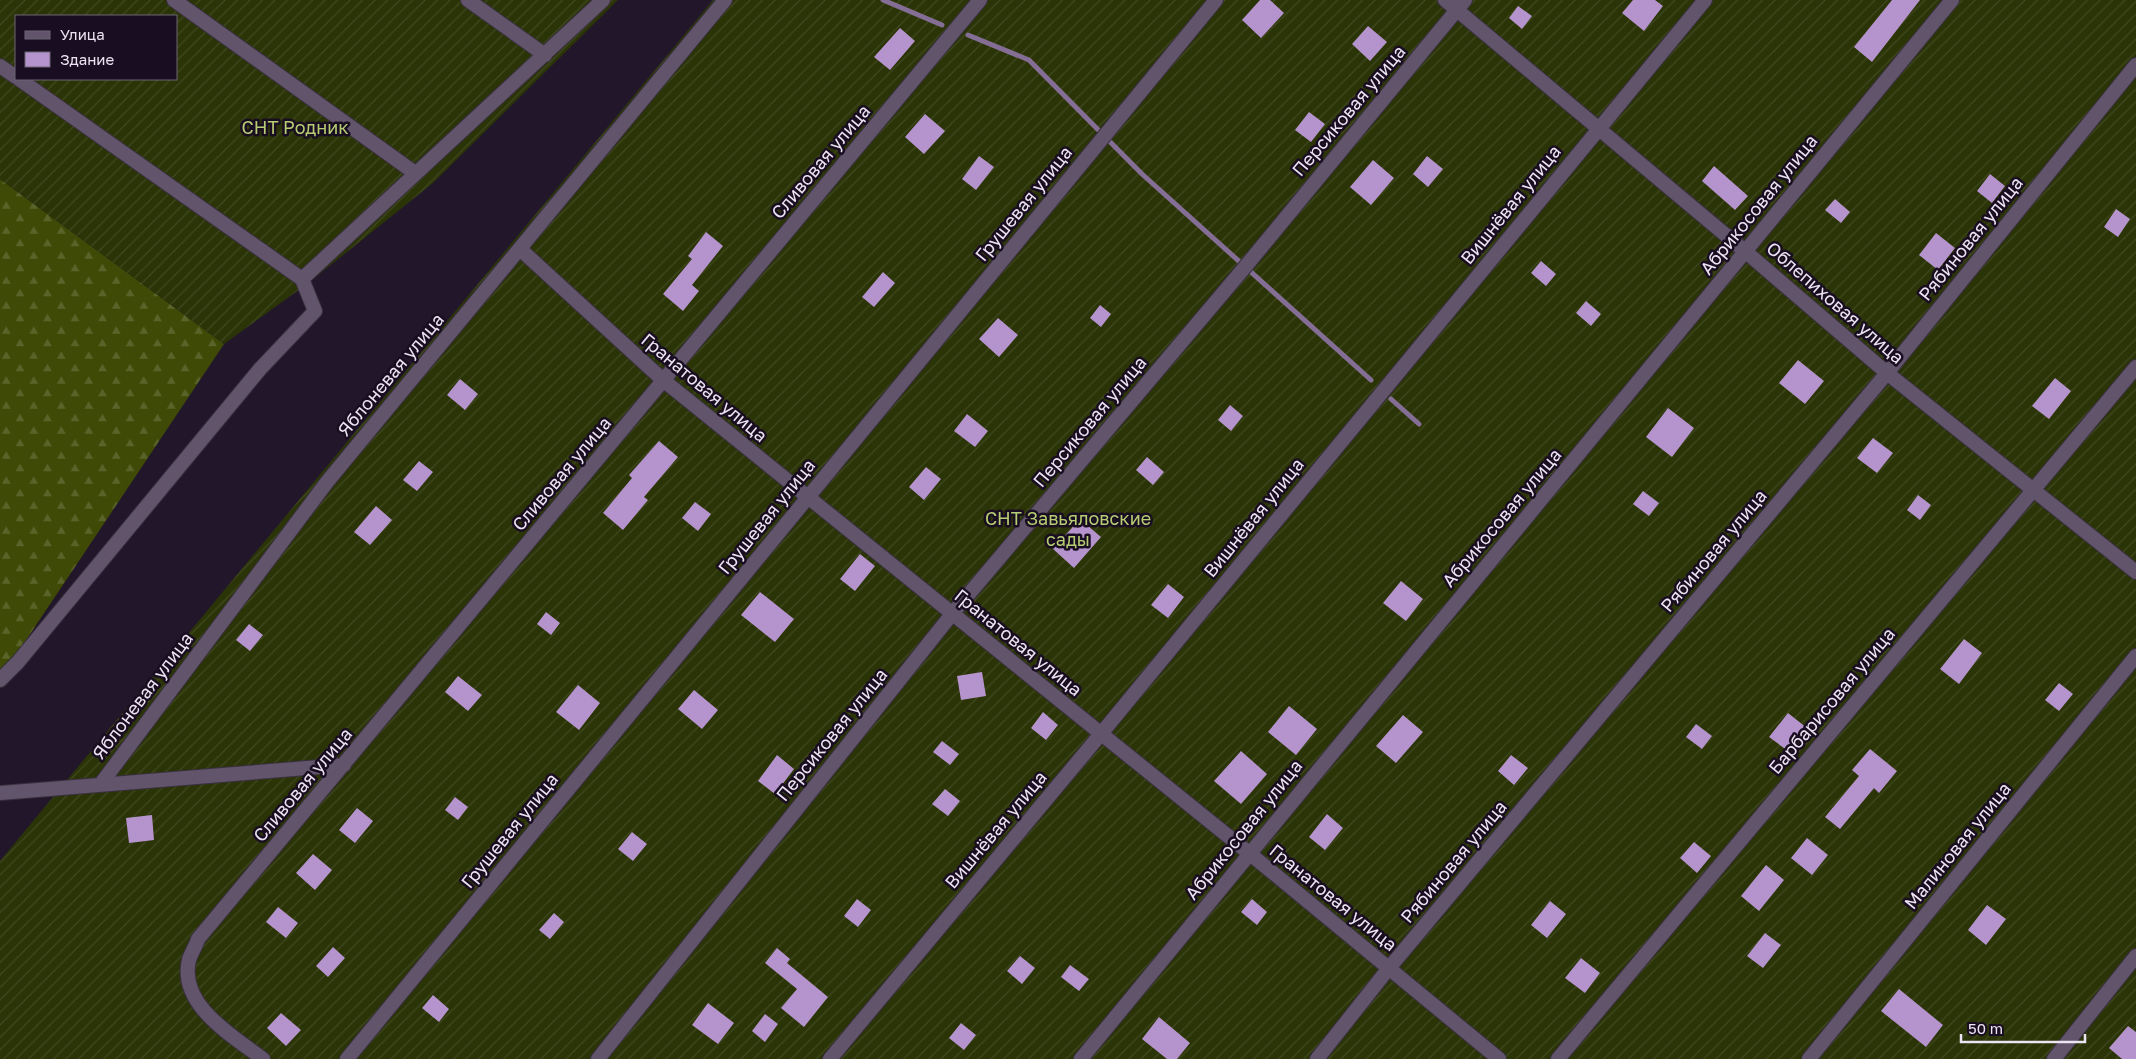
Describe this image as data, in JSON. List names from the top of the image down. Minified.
{"streets":{"street":["Персиковая улица","Сливовая улица","Грушевая улица","Вишнёвая улица","Абрикосовая улица","Рябиновая улица","Облепиховая улица","Яблоневая улица","Гранатовая улица","Барбарисовая улица","Малиновая улица"]},"crossings":[["Персиковая улица","Облепиховая улица"],["Персиковая улица","Гранатовая улица"],["Сливовая улица","Гранатовая улица"],["Грушевая улица","Гранатовая улица"],["Вишнёвая улица","Облепиховая улица"],["Вишнёвая улица","Гранатовая улица"],["Абрикосовая улица","Облепиховая улица"],["Абрикосовая улица","Гранатовая улица"],["Рябиновая улица","Облепиховая улица"],["Рябиновая улица","Гранатовая улица"],["Облепиховая улица","Барбарисовая улица"],["Яблоневая улица","Гранатовая улица"]],"parks":["СНТ Родник","СНТ Завьяловские сады"],"legend":["Улица","Здание"],"scale_bar":"50 m"}
